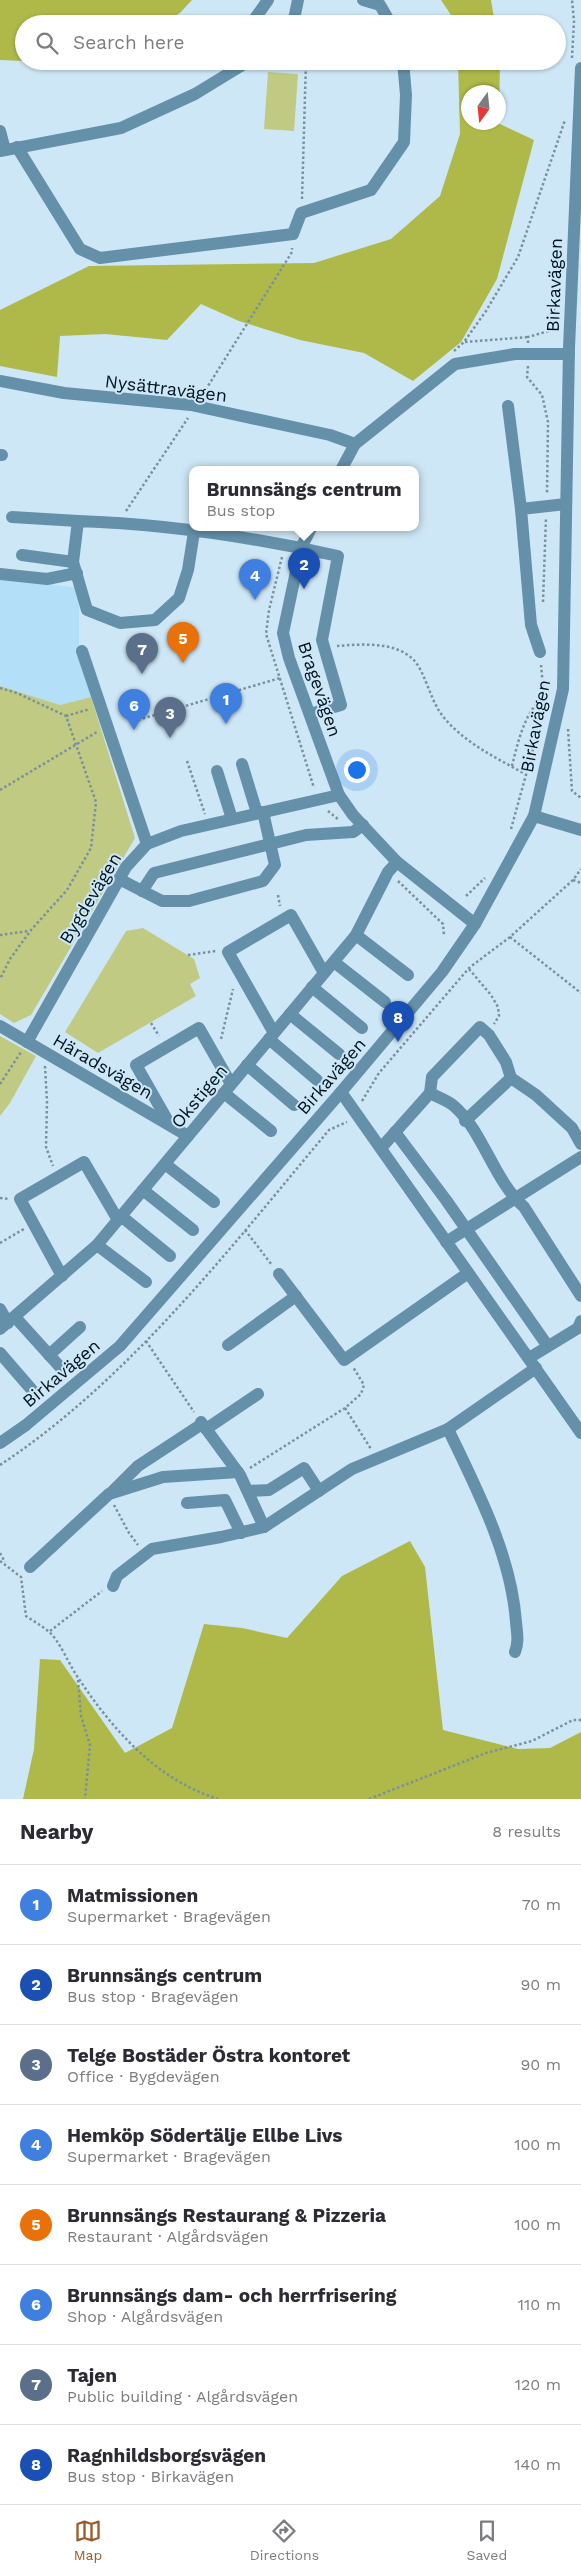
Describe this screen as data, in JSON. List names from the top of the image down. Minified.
{"streets":{"street":["Birkavägen","Nysättravägen","Bragevägen","Bygdevägen","Häradsvägen","Okstigen"]},"crossings":[["Birkavägen","Bragevägen"],["Bragevägen","Okstigen"],["Bygdevägen","Häradsvägen"],["Häradsvägen","Okstigen"]],"north":"bottom","page":{"search":"Search here","popup":["Brunnsängs centrum","Bus stop"],"pins":["2","4","5","7","1","6","3","8"],"heading":["Nearby","8 results"],"list":[{"mark":"1","name":"Matmissionen","note":"Supermarket · Bragevägen","value":"70 m"},{"mark":"2","name":"Brunnsängs centrum","note":"Bus stop · Bragevägen","value":"90 m"},{"mark":"3","name":"Telge Bostäder Östra kontoret","note":"Office · Bygdevägen","value":"90 m"},{"mark":"4","name":"Hemköp Södertälje Ellbe Livs","note":"Supermarket · Bragevägen","value":"100 m"},{"mark":"5","name":"Brunnsängs Restaurang & Pizzeria","note":"Restaurant · Algårdsvägen","value":"100 m"},{"mark":"6","name":"Brunnsängs dam- och herrfrisering","note":"Shop · Algårdsvägen","value":"110 m"},{"mark":"7","name":"Tajen","note":"Public building · Algårdsvägen","value":"120 m"},{"mark":"8","name":"Ragnhildsborgsvägen","note":"Bus stop · Birkavägen","value":"140 m"}],"nav":["Map","Directions","Saved"]}}
